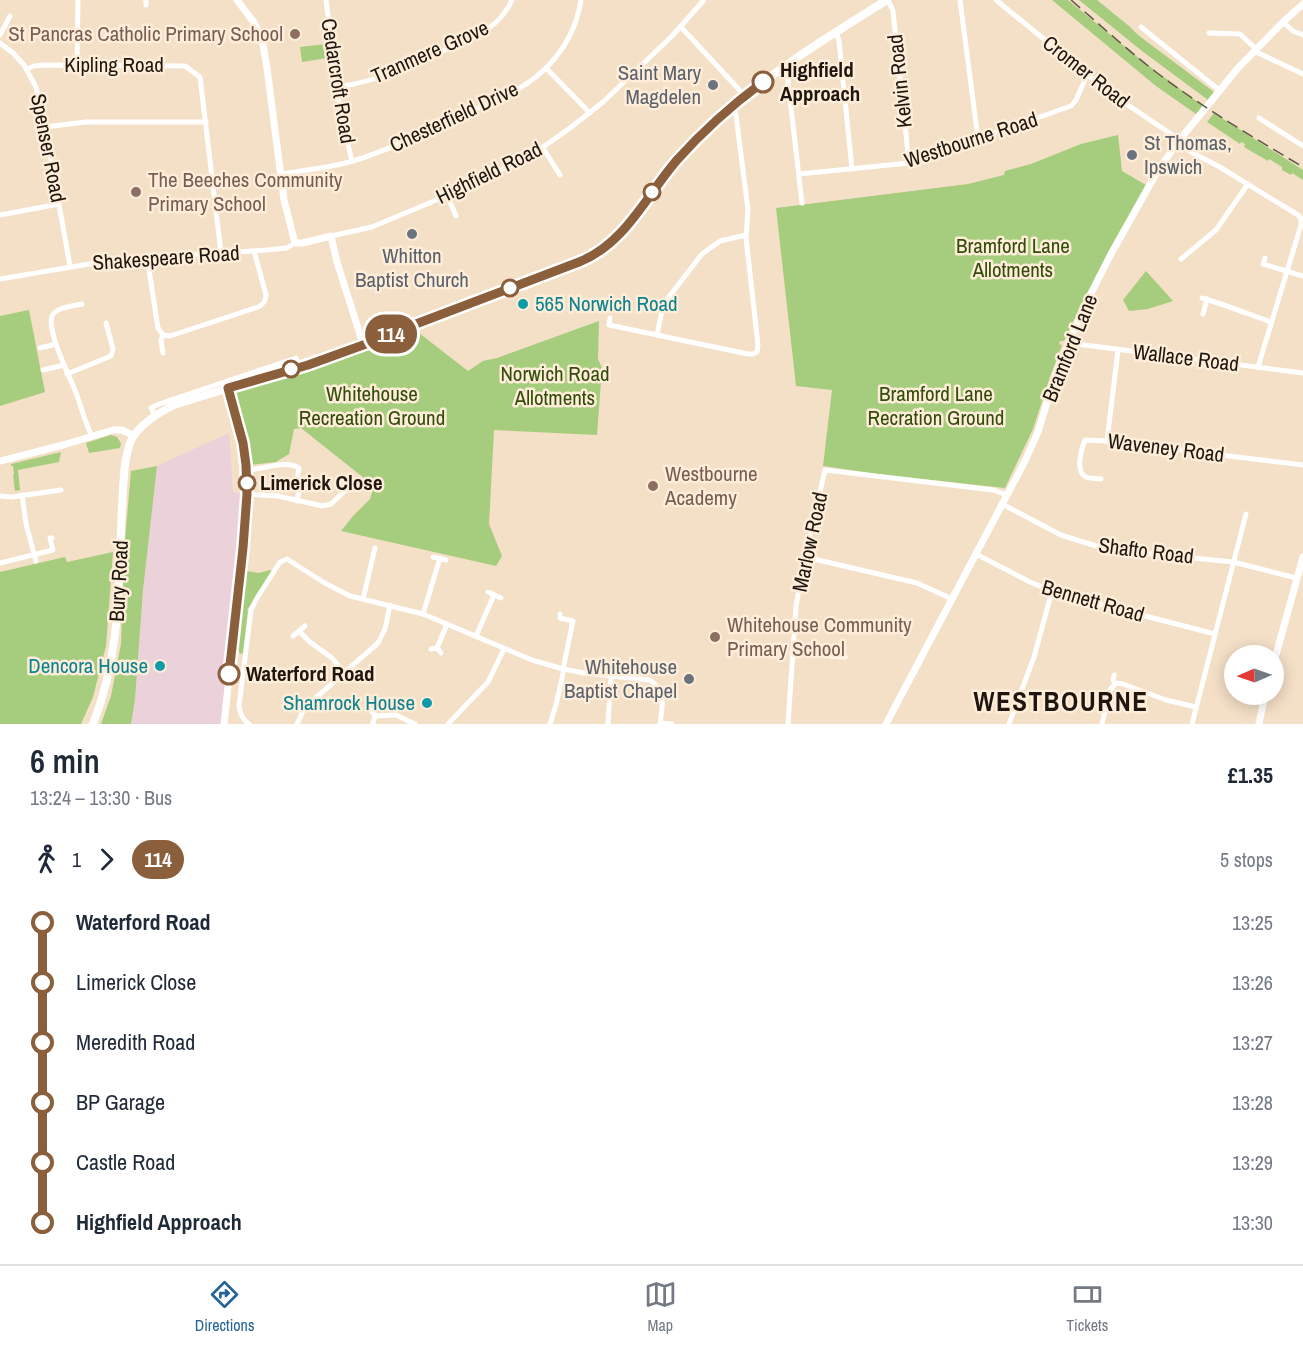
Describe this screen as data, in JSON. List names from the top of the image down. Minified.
{"streets":{"main road":["Bury Road"],"street":["Tranmere Grove","Kipling Road","Cromer Road","Cedarcroft Road","Kelvin Road","Chesterfield Drive","Westbourne Road","Spenser Road","Highfield Road","Shakespeare Road","Bramford Lane","Wallace Road","Waveney Road","Marlow Road","Shafto Road","Bennett Road"]},"crossings":[["Tranmere Grove","Cedarcroft Road"],["Kipling Road","Spenser Road"],["Cromer Road","Westbourne Road"],["Cromer Road","Bramford Lane"],["Cedarcroft Road","Chesterfield Drive"],["Kelvin Road","Westbourne Road"],["Spenser Road","Shakespeare Road"],["Highfield Road","Shakespeare Road"],["Bramford Lane","Wallace Road"],["Bramford Lane","Marlow Road"],["Bramford Lane","Shafto Road"],["Bramford Lane","Bennett Road"]],"districts":["WESTBOURNE"],"parks":["Bramford Lane Allotments","Norwich Road Allotments","Whitehouse Recreation Ground","Bramford Lane Recration Ground"],"places":["St Pancras Catholic Primary School","Highfield Approach","Saint Mary Magdelen","St Thomas, Ipswich","The Beeches Community Primary School","Whitton Baptist Church","565 Norwich Road","Limerick Close","Westbourne Academy","Whitehouse Community Primary School","Dencora House","Waterford Road","Whitehouse Baptist Chapel","Shamrock House"],"lines":["bus line 114"],"north":"left","page":{"on_map":"114","heading":["6 min","13:24 – 13:30 · Bus","£1.35"],"legs":["1","114","5 stops"],"list":[{"name":"Waterford Road","value":"13:25"},{"name":"Limerick Close","value":"13:26"},{"name":"Meredith Road","value":"13:27"},{"name":"BP Garage","value":"13:28"},{"name":"Castle Road","value":"13:29"},{"name":"Highfield Approach","value":"13:30"}],"tabs":["Directions","Map","Tickets"]}}
